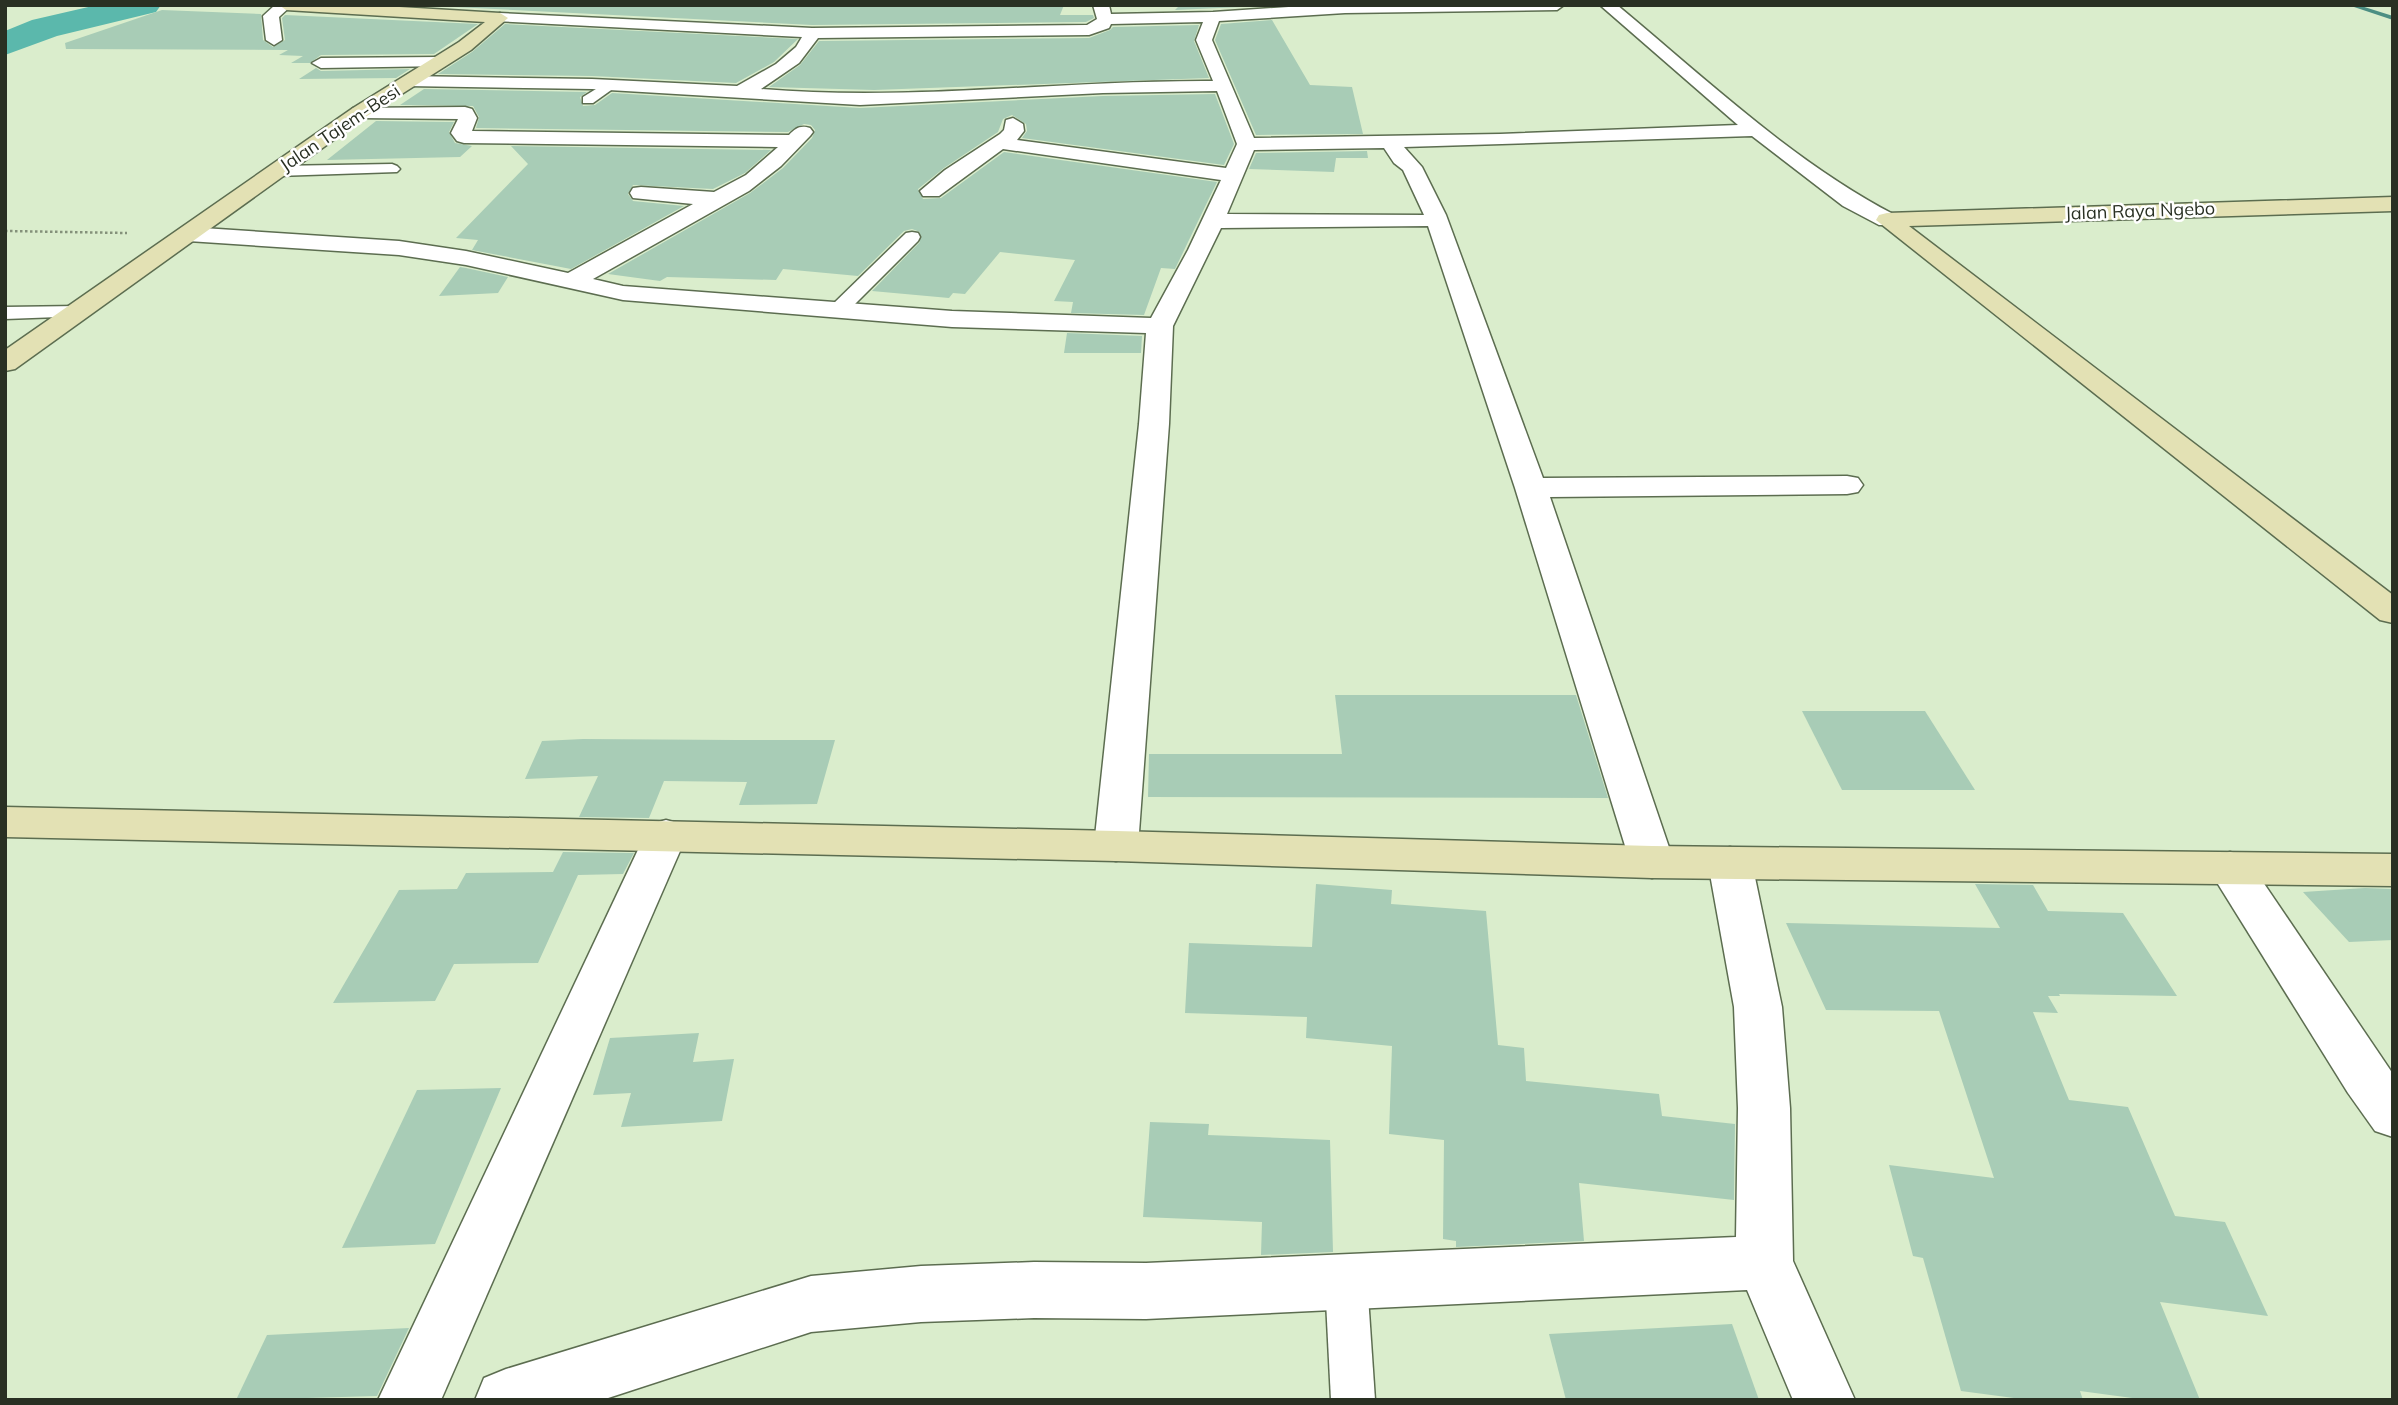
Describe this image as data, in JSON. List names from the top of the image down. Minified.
{"streets":{"street":["Jalan Tajem-Besi","Jalan Raya Ngebo"]}}
